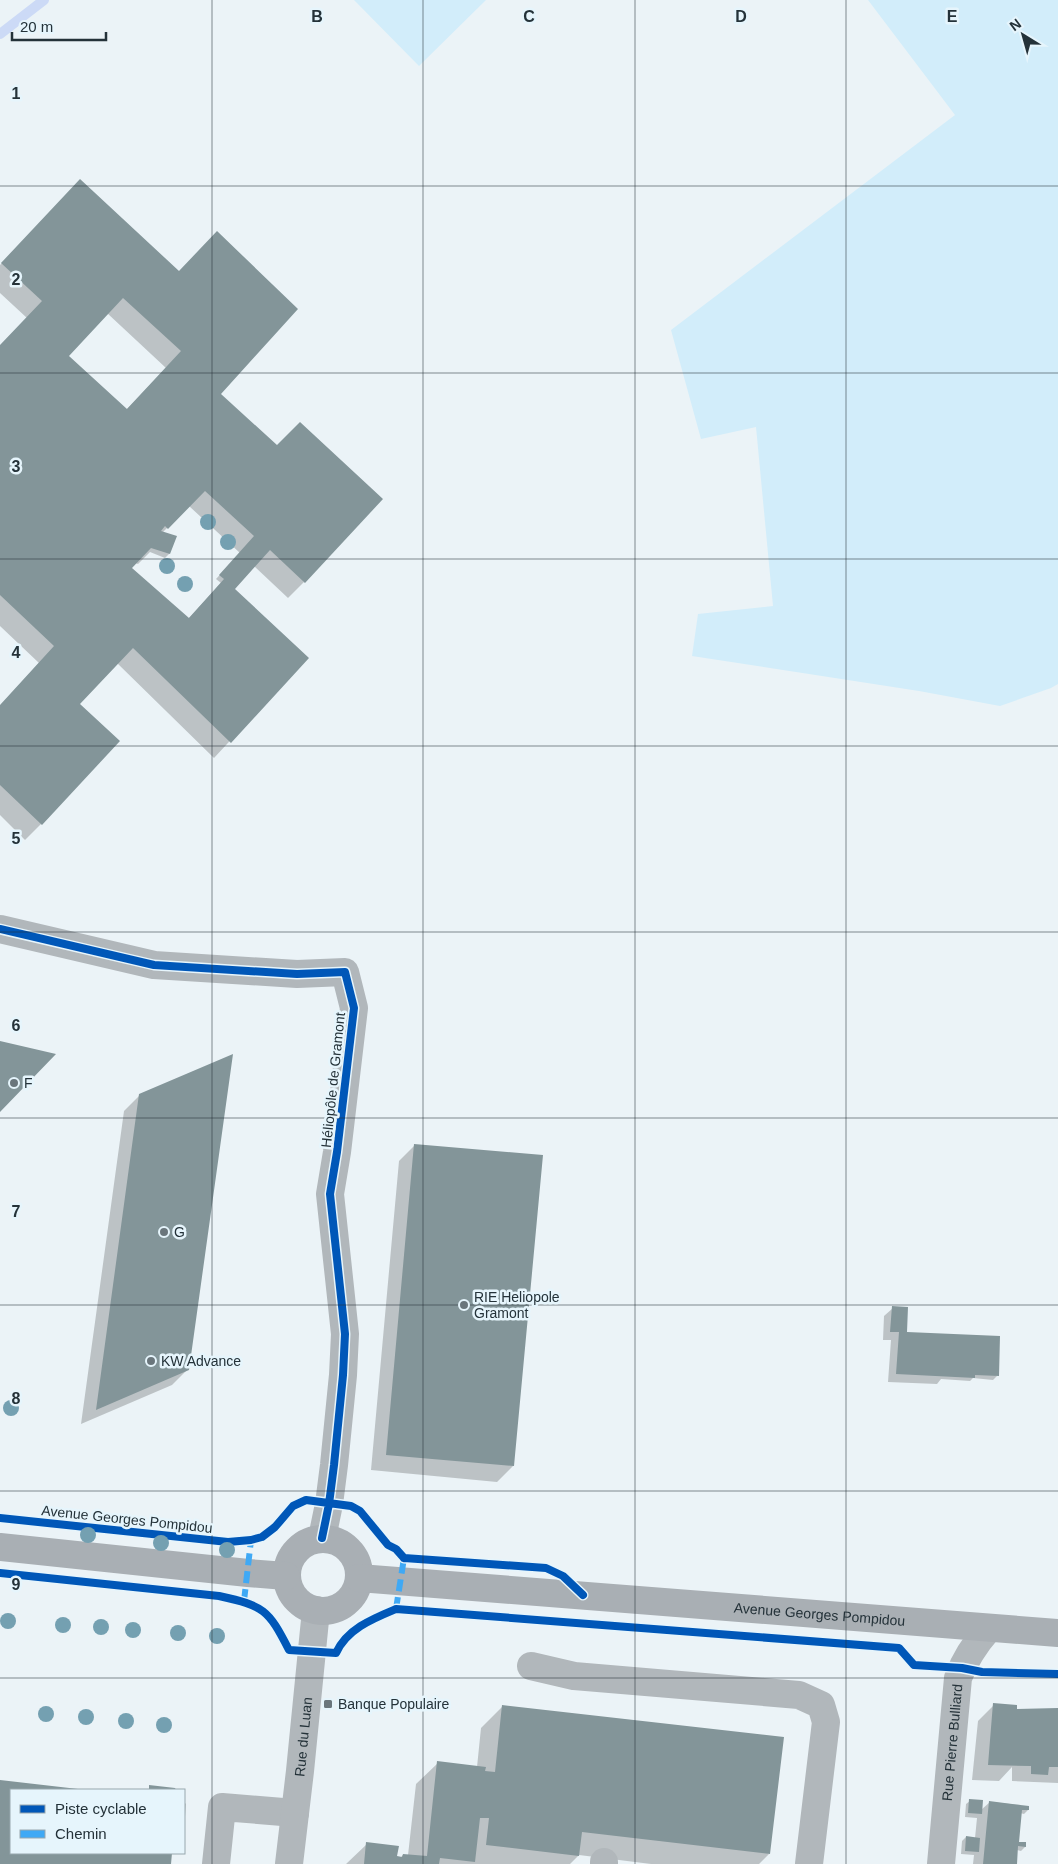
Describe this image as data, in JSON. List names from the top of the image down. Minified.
{"streets":{"main road":["Avenue Georges Pompidou"],"street":["Héliopôle de Gramont","Rue du Luan","Rue Pierre Bulliard"]},"crossings":[["Héliopôle de Gramont","Avenue Georges Pompidou"],["Héliopôle de Gramont","Rue du Luan"],["Avenue Georges Pompidou","Rue du Luan"],["Avenue Georges Pompidou","Rue Pierre Bulliard"]],"places":{"other":["F","G","RIE Heliopole Gramont","KW Advance"],"transit":["Banque Populaire"]},"legend":["Piste cyclable","Chemin"],"scale_bar":"20 m","north":"top left","grid":{"columns":["B","C","D","E"],"rows":["1","2","3","4","5","6","7","8","9"]}}
